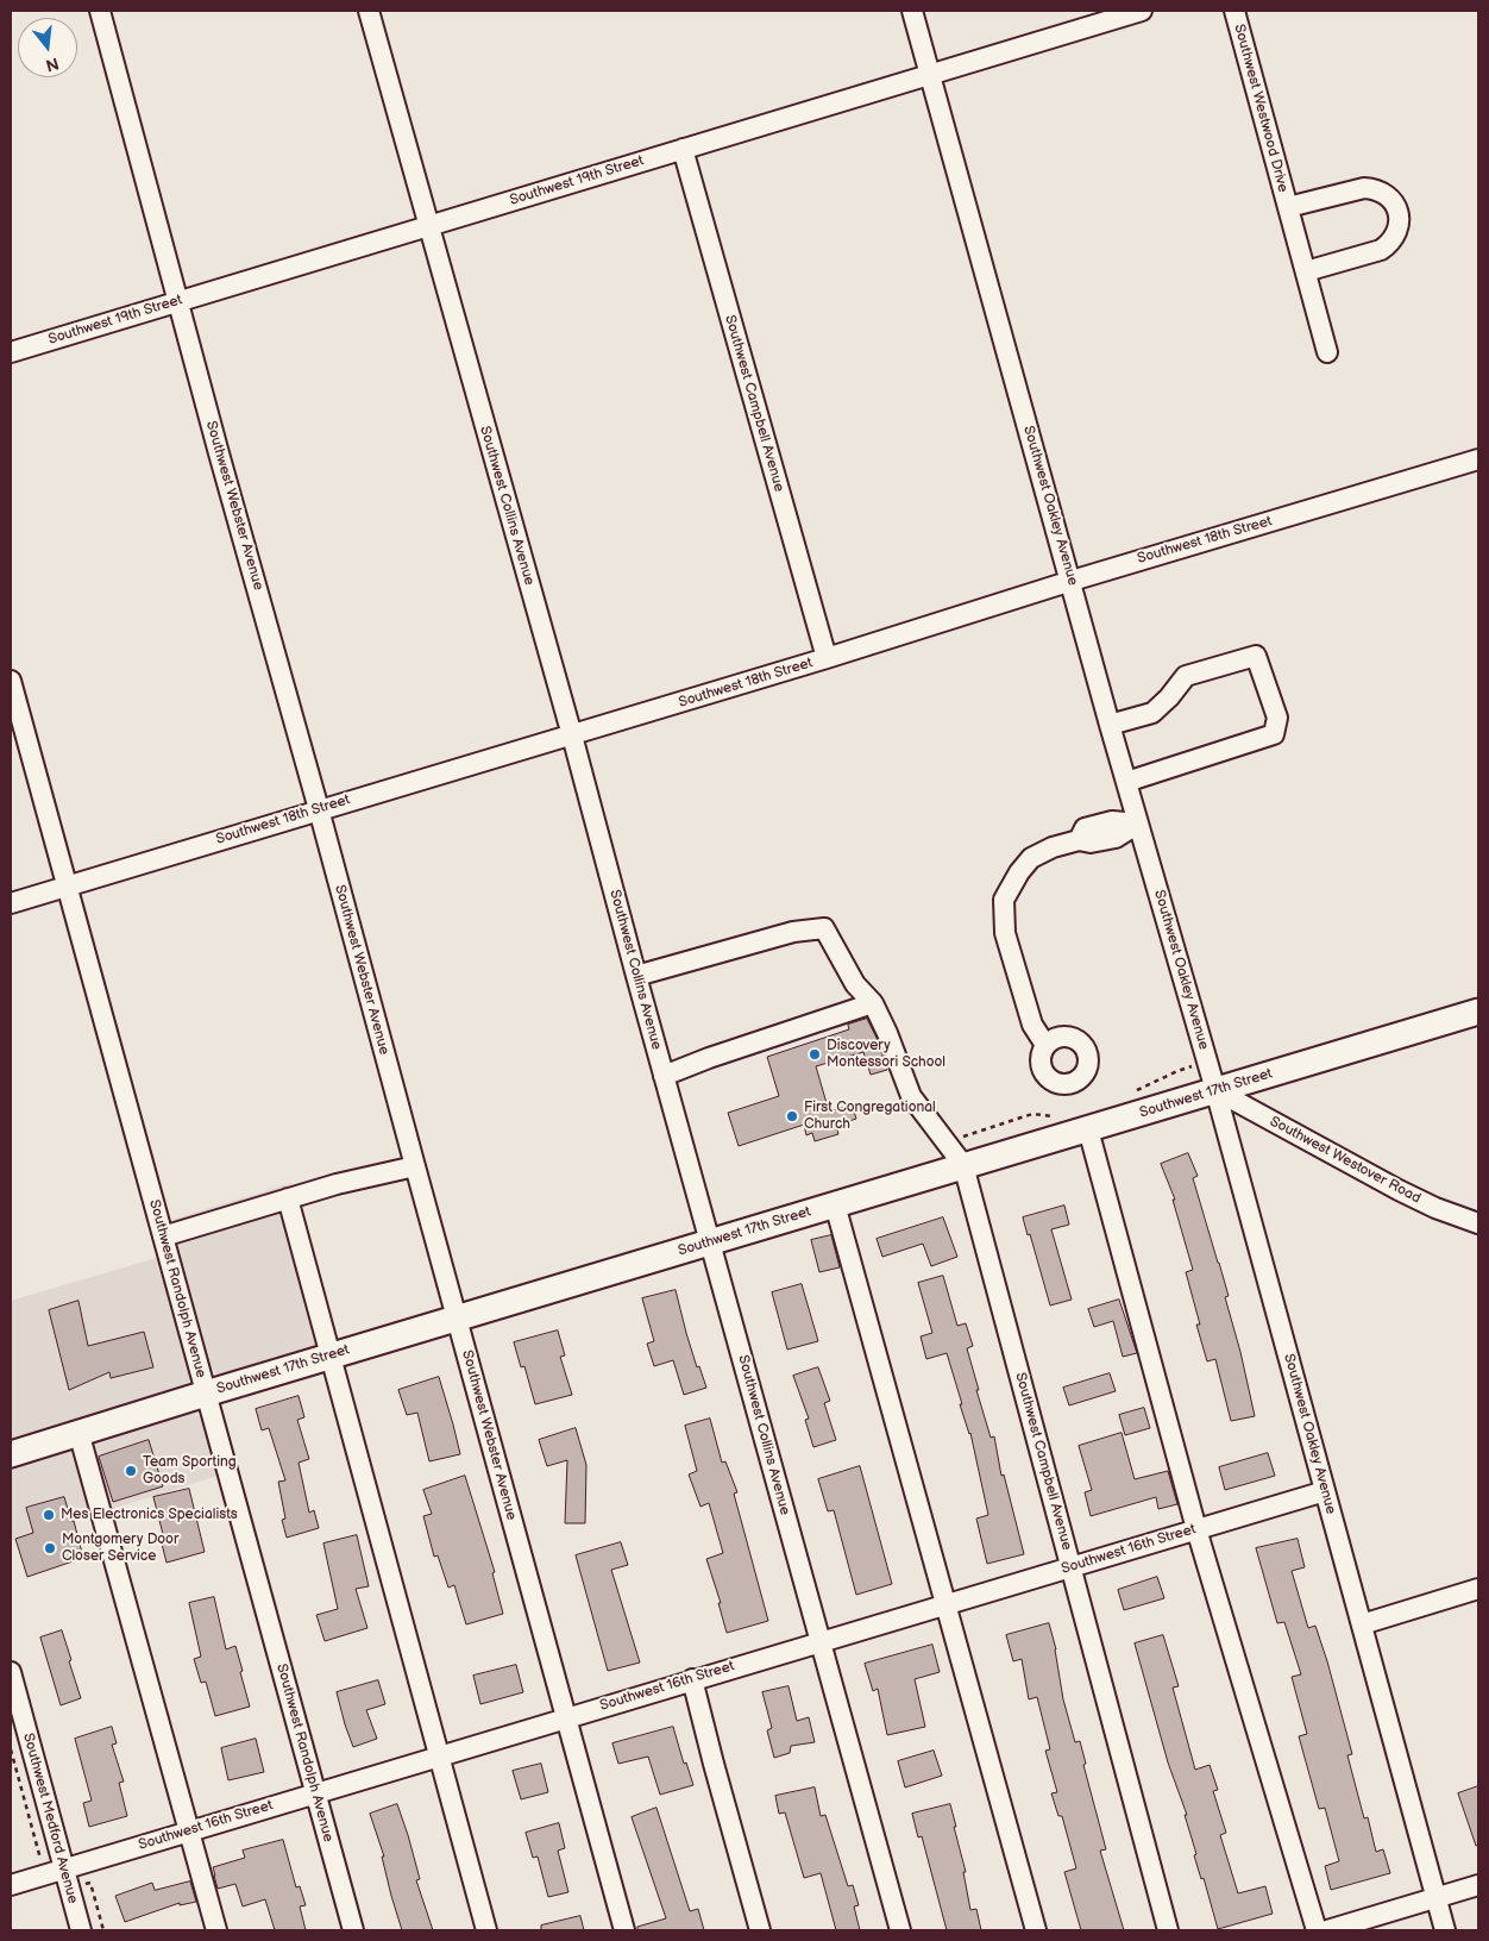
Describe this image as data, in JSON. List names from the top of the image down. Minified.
{"streets":{"main road":["Southwest 17th Street"],"street":["Southwest Westwood Drive","Southwest 19th Street","Southwest Campbell Avenue","Southwest Webster Avenue","Southwest Collins Avenue","Southwest Oakley Avenue","Southwest 18th Street","Southwest Westover Road","Southwest Randolph Avenue","Southwest 16th Street","Southwest Medford Avenue"]},"crossings":[["Southwest 19th Street","Southwest Campbell Avenue"],["Southwest 19th Street","Southwest Webster Avenue"],["Southwest 19th Street","Southwest Collins Avenue"],["Southwest 19th Street","Southwest Oakley Avenue"],["Southwest Campbell Avenue","Southwest 18th Street"],["Southwest Campbell Avenue","Southwest 17th Street"],["Southwest Campbell Avenue","Southwest 16th Street"],["Southwest Webster Avenue","Southwest 18th Street"],["Southwest Webster Avenue","Southwest 17th Street"],["Southwest Webster Avenue","Southwest 16th Street"],["Southwest Collins Avenue","Southwest 18th Street"],["Southwest Collins Avenue","Southwest 17th Street"],["Southwest Collins Avenue","Southwest 16th Street"],["Southwest Oakley Avenue","Southwest 18th Street"],["Southwest Oakley Avenue","Southwest 17th Street"],["Southwest Oakley Avenue","Southwest Westover Road"],["Southwest Oakley Avenue","Southwest 16th Street"],["Southwest 18th Street","Southwest Randolph Avenue"],["Southwest 17th Street","Southwest Westover Road"],["Southwest 17th Street","Southwest Randolph Avenue"],["Southwest Randolph Avenue","Southwest 16th Street"],["Southwest 16th Street","Southwest Medford Avenue"]],"places":["Discovery Montessori School","First Congregational Church","Team Sporting Goods","Mes Electronics Specialists","Montgomery Door Closer Service"],"north":"bottom"}
